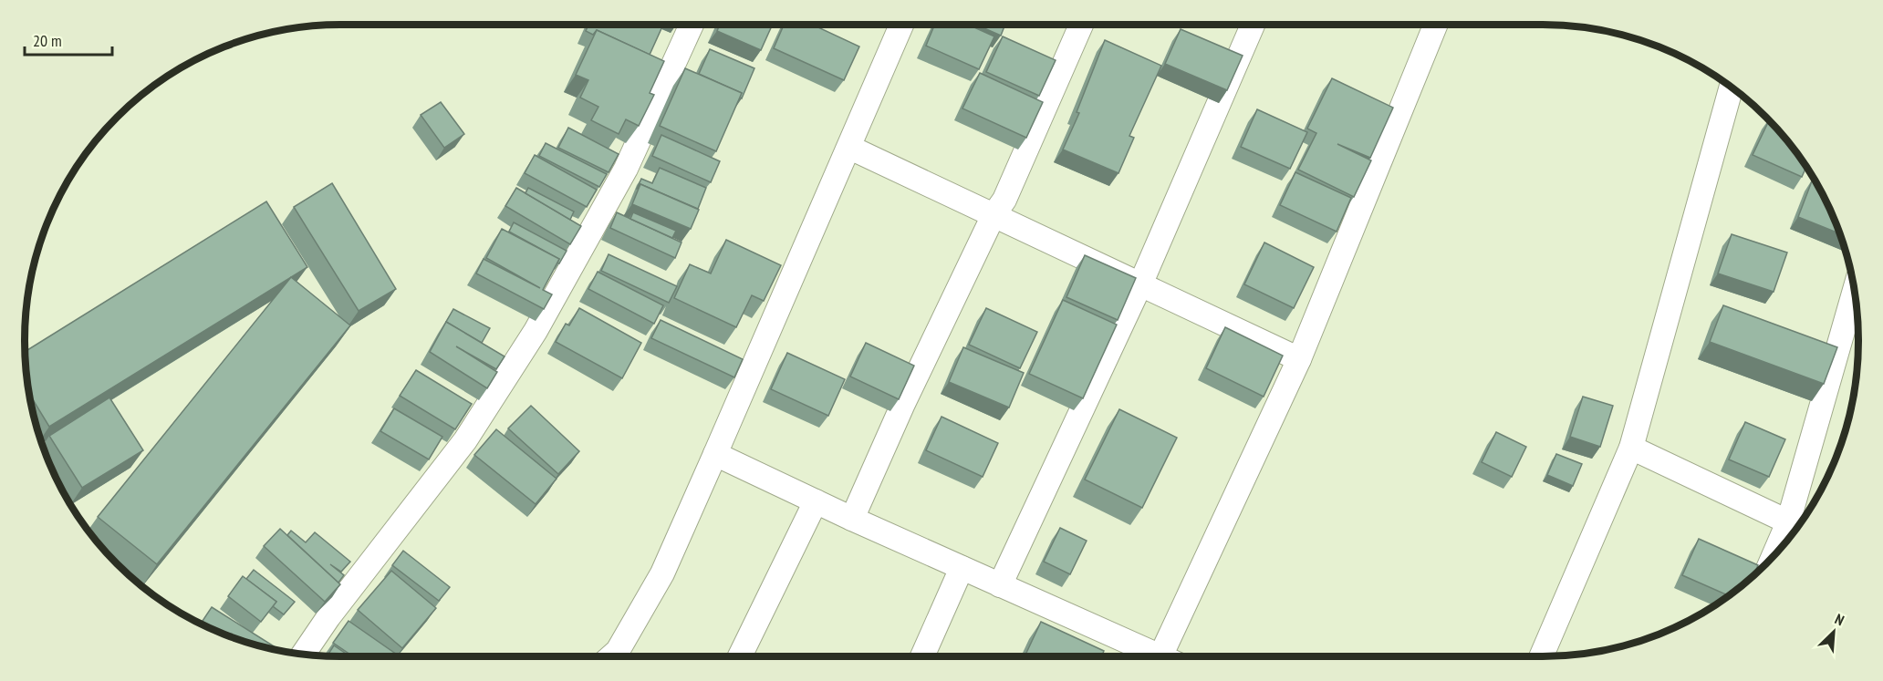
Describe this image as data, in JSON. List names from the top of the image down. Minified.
{"scale_bar":"20 m","north":"top right"}
